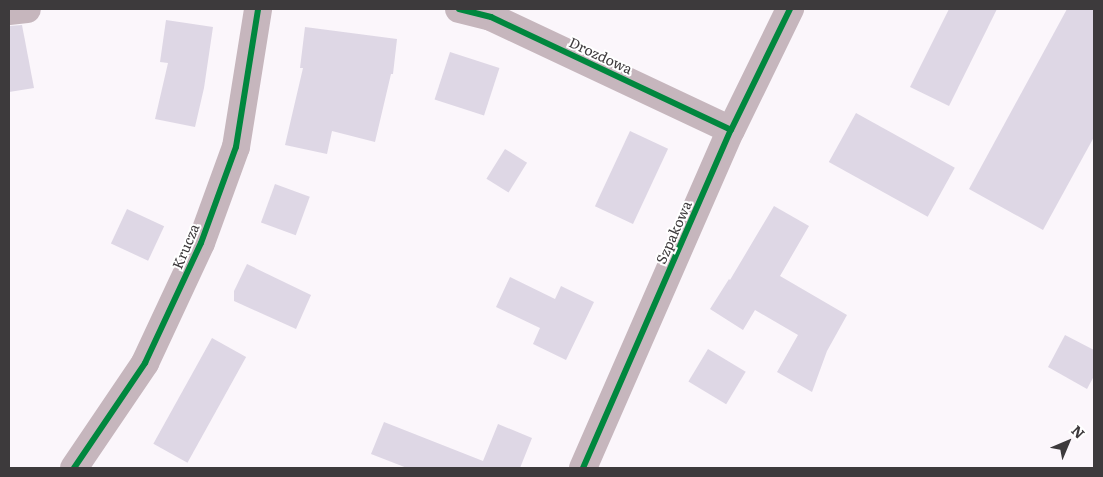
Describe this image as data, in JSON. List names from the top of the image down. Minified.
{"streets":{"street":["Drozdowa","Szpakowa","Krucza"]},"crossings":[["Drozdowa","Szpakowa"]],"north":"top right"}
